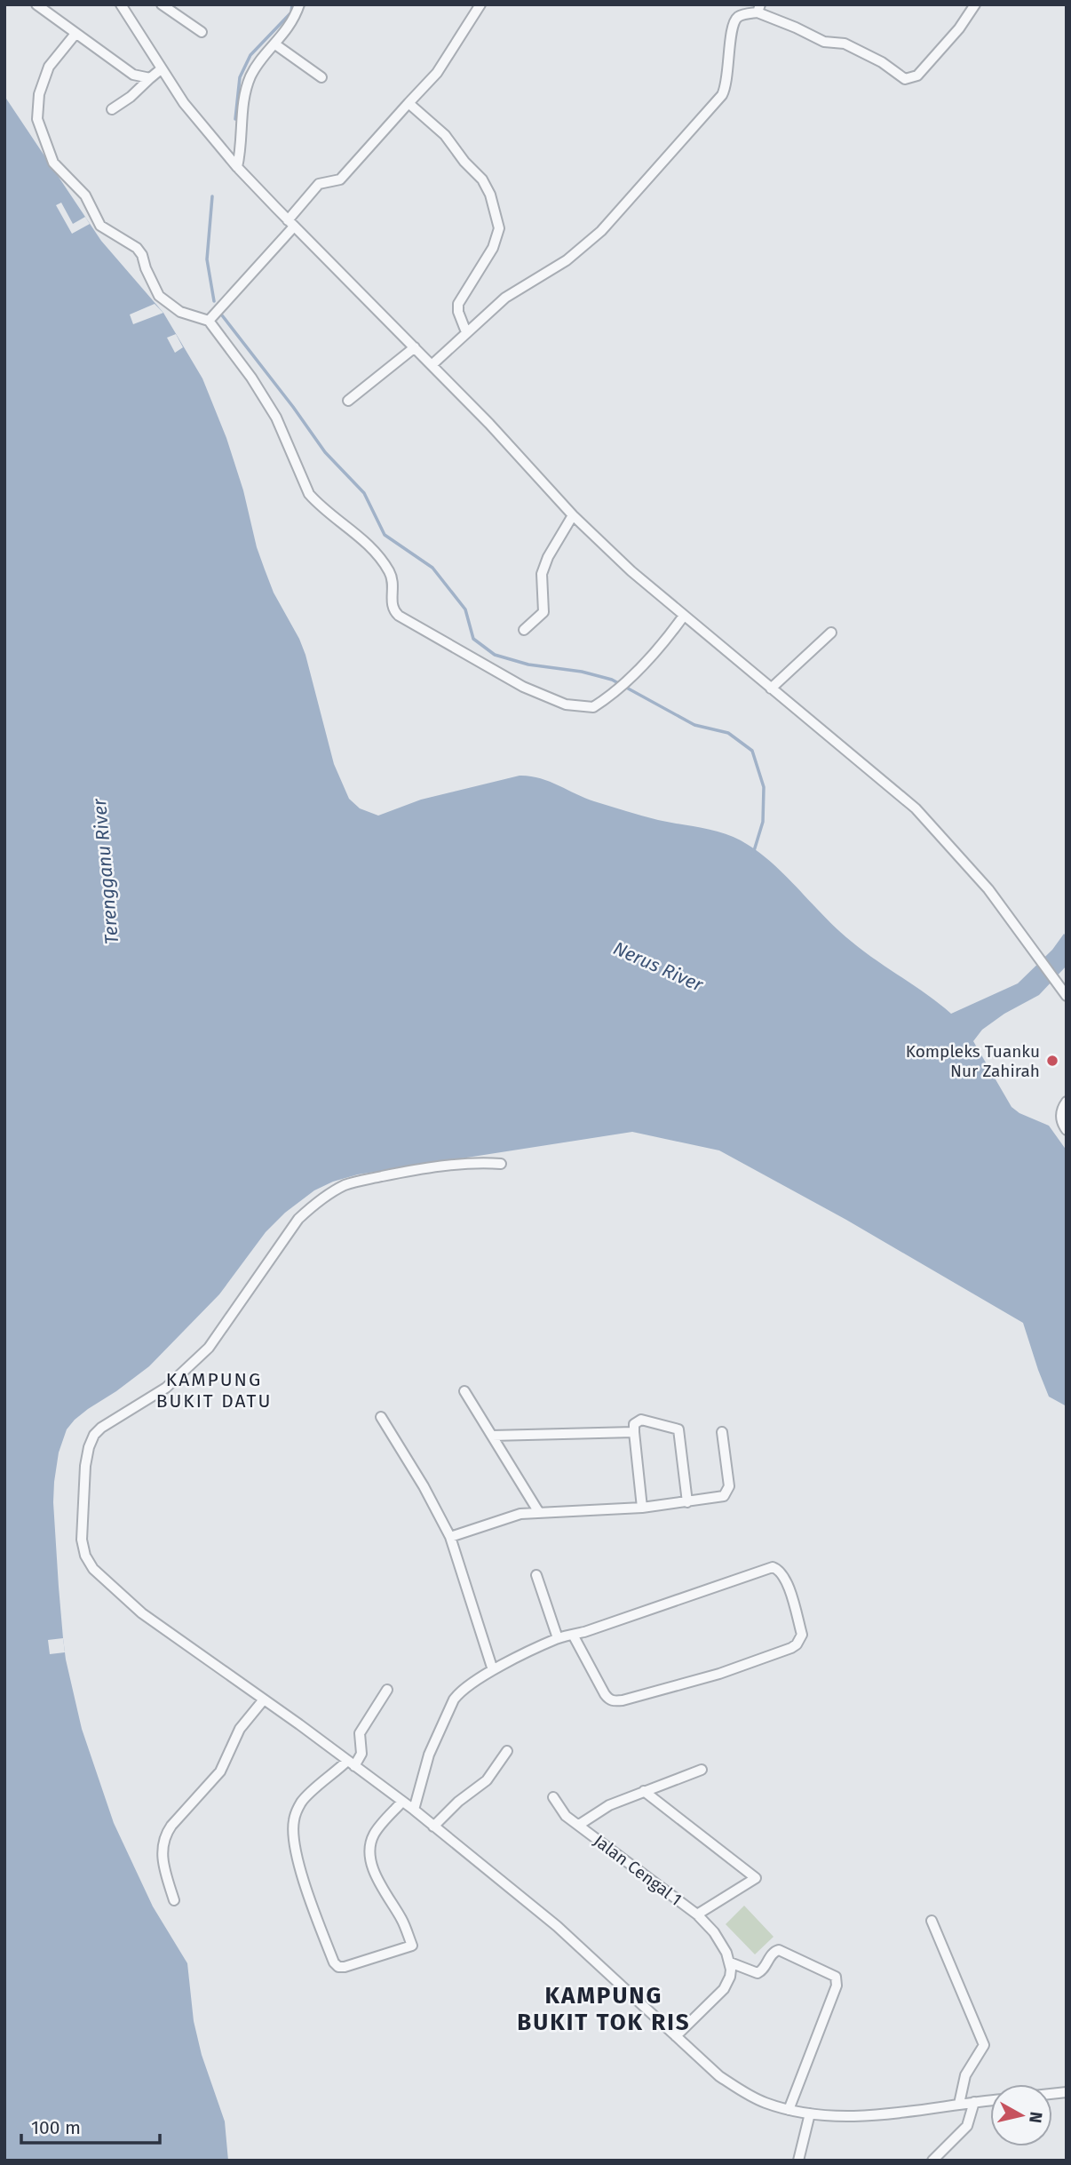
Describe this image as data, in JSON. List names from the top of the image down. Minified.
{"streets":{"street":["Jalan Cengal 1"]},"districts":["KAMPUNG BUKIT DATU","KAMPUNG BUKIT TOK RIS"],"water":["Terengganu River","Nerus River"],"places":["Kompleks Tuanku Nur Zahirah"],"scale_bar":"100 m","north":"right"}
